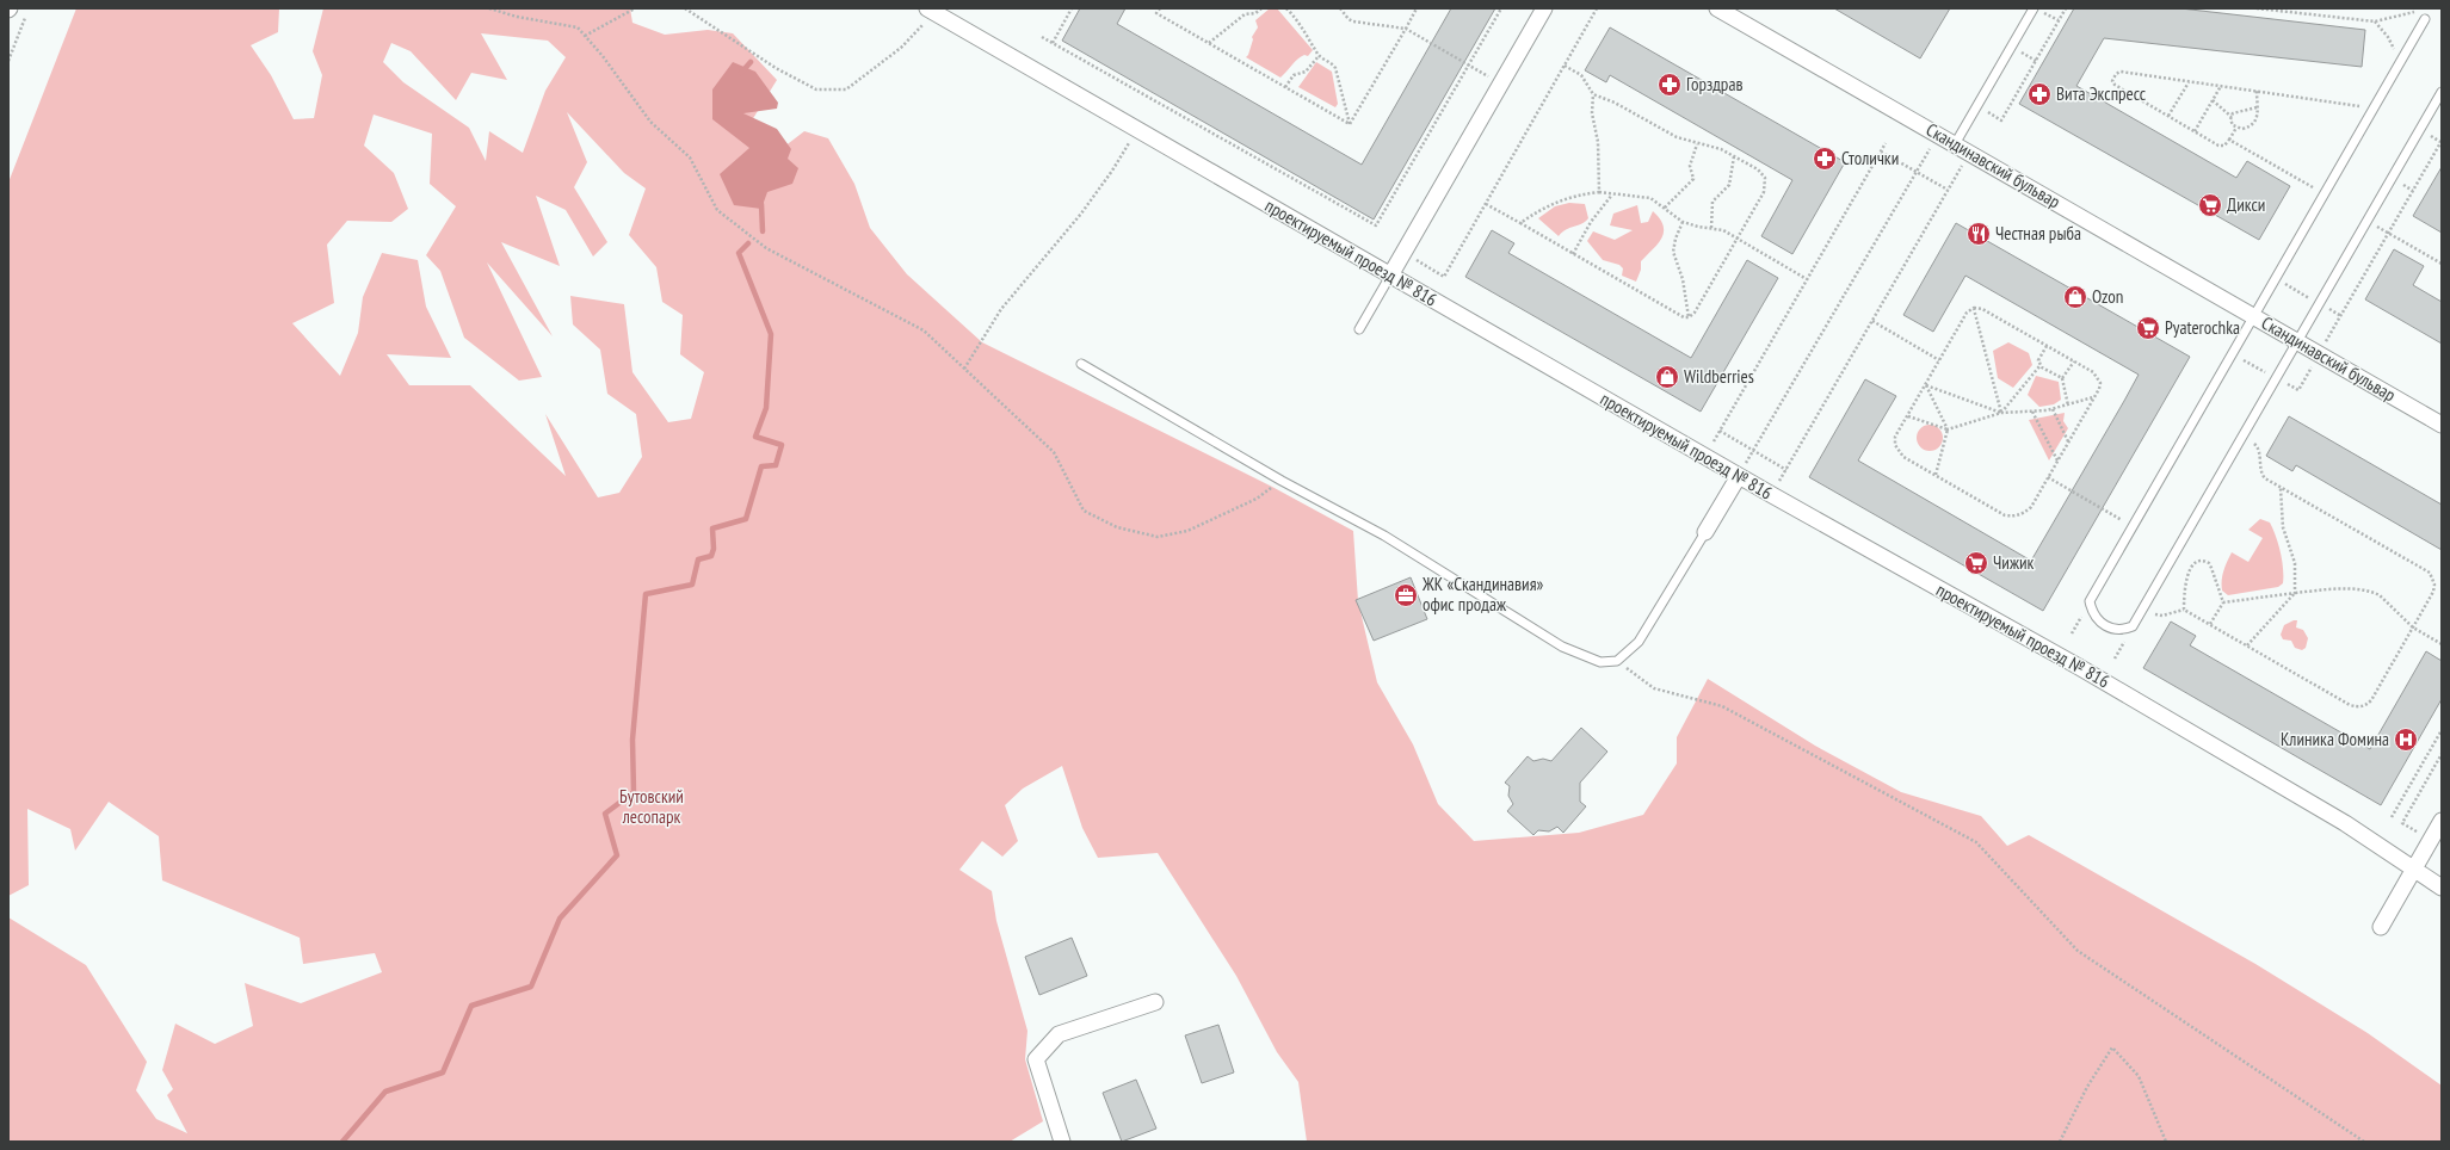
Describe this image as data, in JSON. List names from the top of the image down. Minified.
{"streets":{"street":["Скандинавский бульвар","проектируемый проезд № 816"]},"parks":["Бутовский лесопарк"],"places":{"pharmacy":["Горздрав","Вита Экспресс","Столички"],"supermarket":["Дикси","Pyaterochka","Чижик"],"restaurant":["Честная рыба"],"shop":["Ozon","Wildberries"],"office":["ЖК «Скандинавия» офис продаж"],"hospital":["Клиника Фомина"]}}
